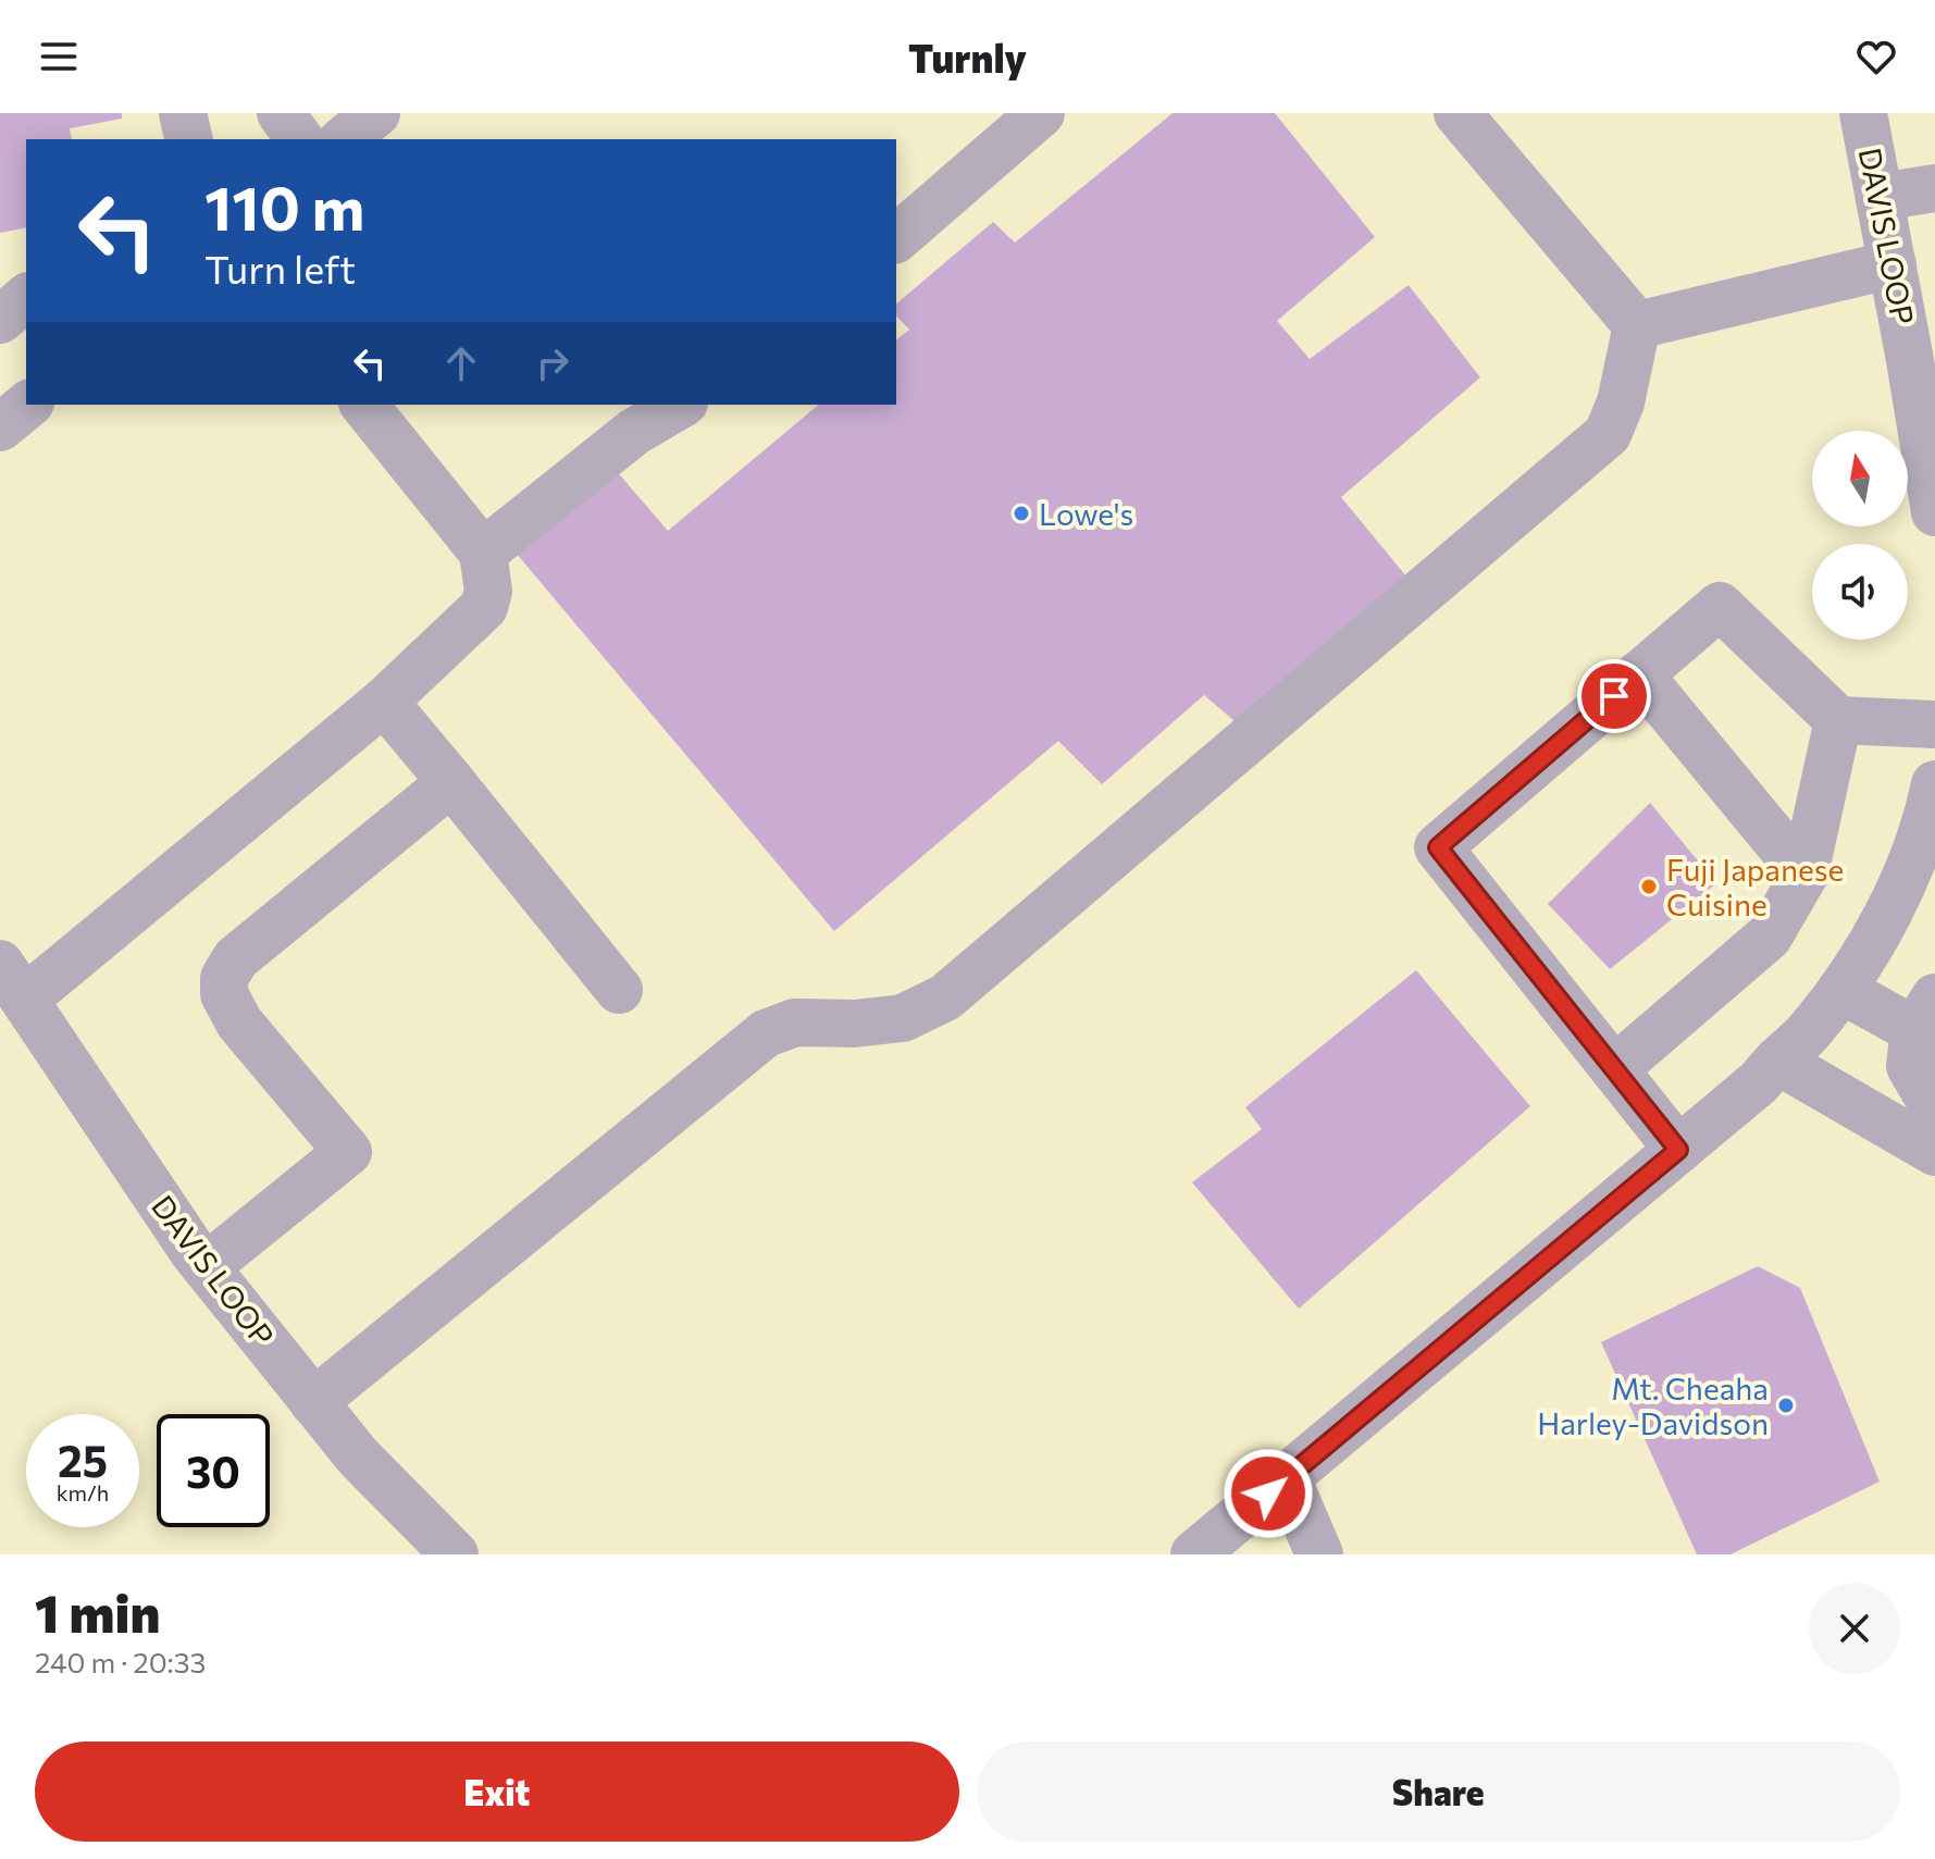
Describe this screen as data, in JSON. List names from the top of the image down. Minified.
{"streets":{"street":["DAVIS LOOP"]},"places":["Lowe's","Fuji Japanese Cuisine","Mt. Cheaha Harley-Davidson"],"north":"top","page":{"header":"Turnly","turn":["110 m","Turn left"],"speed":"25 km/h","limit":"30","heading":["1 min","240 m · 20:33"],"buttons":["Exit","Share"]}}
